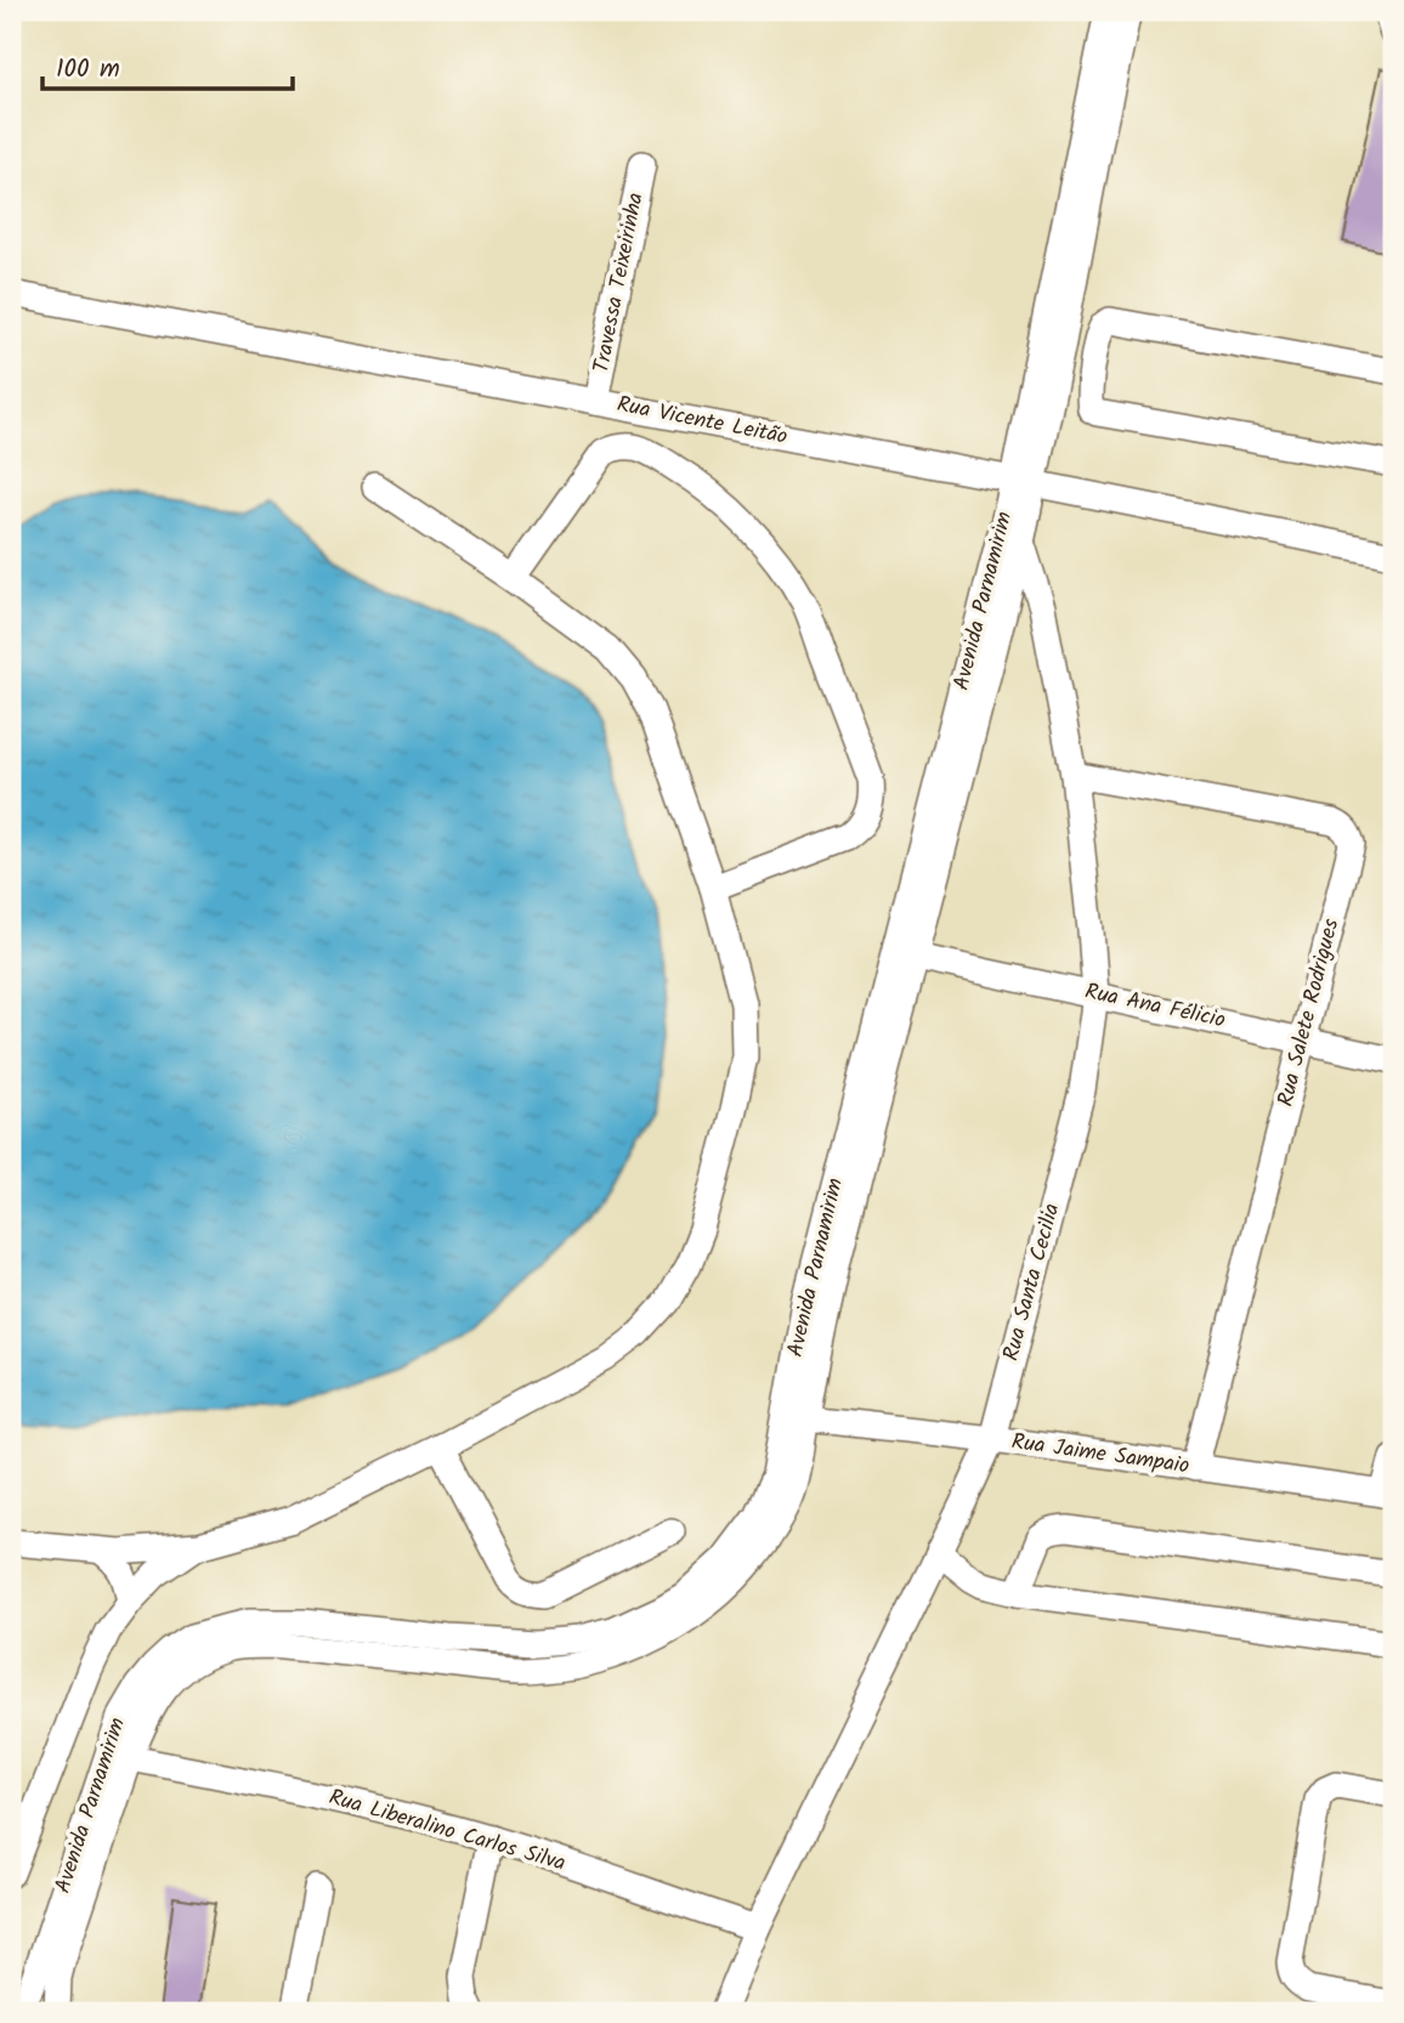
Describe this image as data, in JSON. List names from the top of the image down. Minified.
{"streets":{"street":["Travessa Teixeirinha","Rua Vicente Leitão","Avenida Parnamirim","Rua Ana Félicio","Rua Salete Rodrigues","Rua Santa Cecilia","Rua Jaime Sampaio","Rua Liberalino Carlos Silva"]},"crossings":[["Travessa Teixeirinha","Rua Vicente Leitão"],["Rua Vicente Leitão","Avenida Parnamirim"],["Rua Vicente Leitão","Rua Santa Cecilia"],["Avenida Parnamirim","Rua Ana Félicio"],["Avenida Parnamirim","Rua Santa Cecilia"],["Avenida Parnamirim","Rua Jaime Sampaio"],["Avenida Parnamirim","Rua Liberalino Carlos Silva"],["Rua Ana Félicio","Rua Salete Rodrigues"],["Rua Ana Félicio","Rua Santa Cecilia"],["Rua Salete Rodrigues","Rua Santa Cecilia"],["Rua Salete Rodrigues","Rua Jaime Sampaio"],["Rua Santa Cecilia","Rua Jaime Sampaio"],["Rua Santa Cecilia","Rua Liberalino Carlos Silva"]],"scale_bar":"100 m"}
